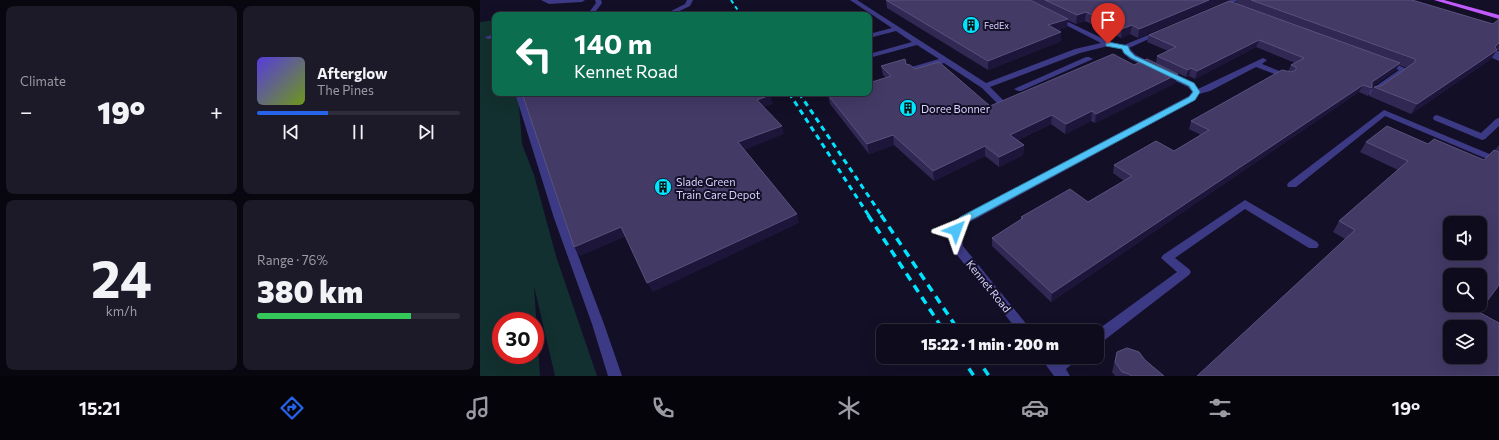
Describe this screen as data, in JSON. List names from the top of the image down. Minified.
{"streets":{"street":["Kennet Road"]},"places":{"building":["FedEx","Doree Bonner","Slade Green Train Care Depot"]},"page":{"tile":["Climate",["24","km/h"],["Range · 76%","380 km"]],"turn":["140 m","Kennet Road"],"song":["Afterglow","The Pines"],"heat":["−","19°","+"],"limit":"30","trip":"15:22 · 1 min · 200 m","tabs":["15:21","19°"]}}
